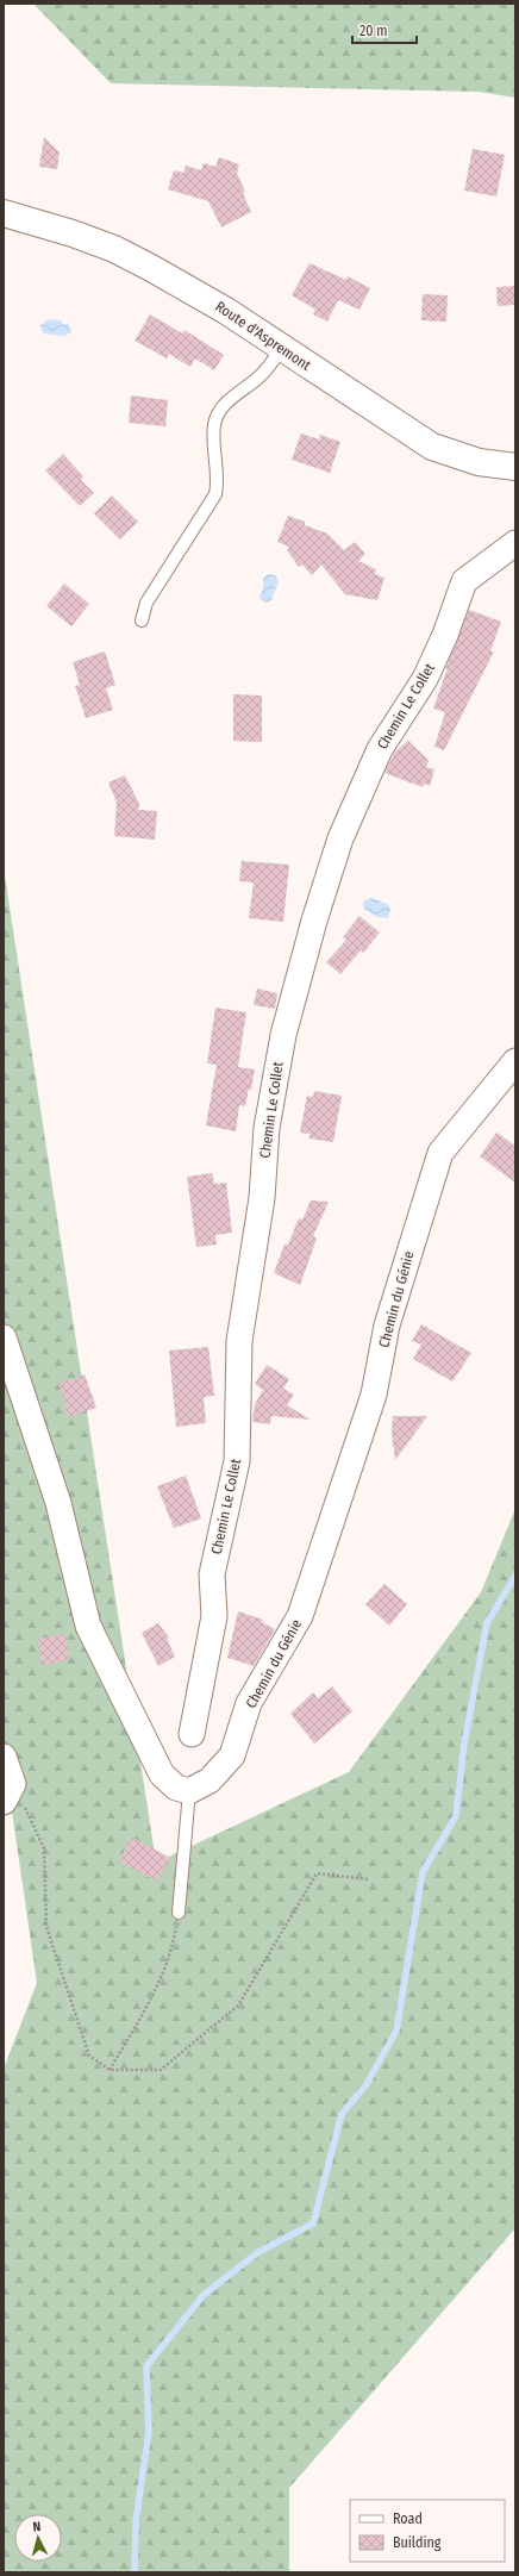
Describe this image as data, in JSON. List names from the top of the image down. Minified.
{"streets":{"street":["Route d'Aspremont","Chemin Le Collet","Chemin du Génie"]},"legend":["Road","Building"],"scale_bar":"20 m","north":"top"}
